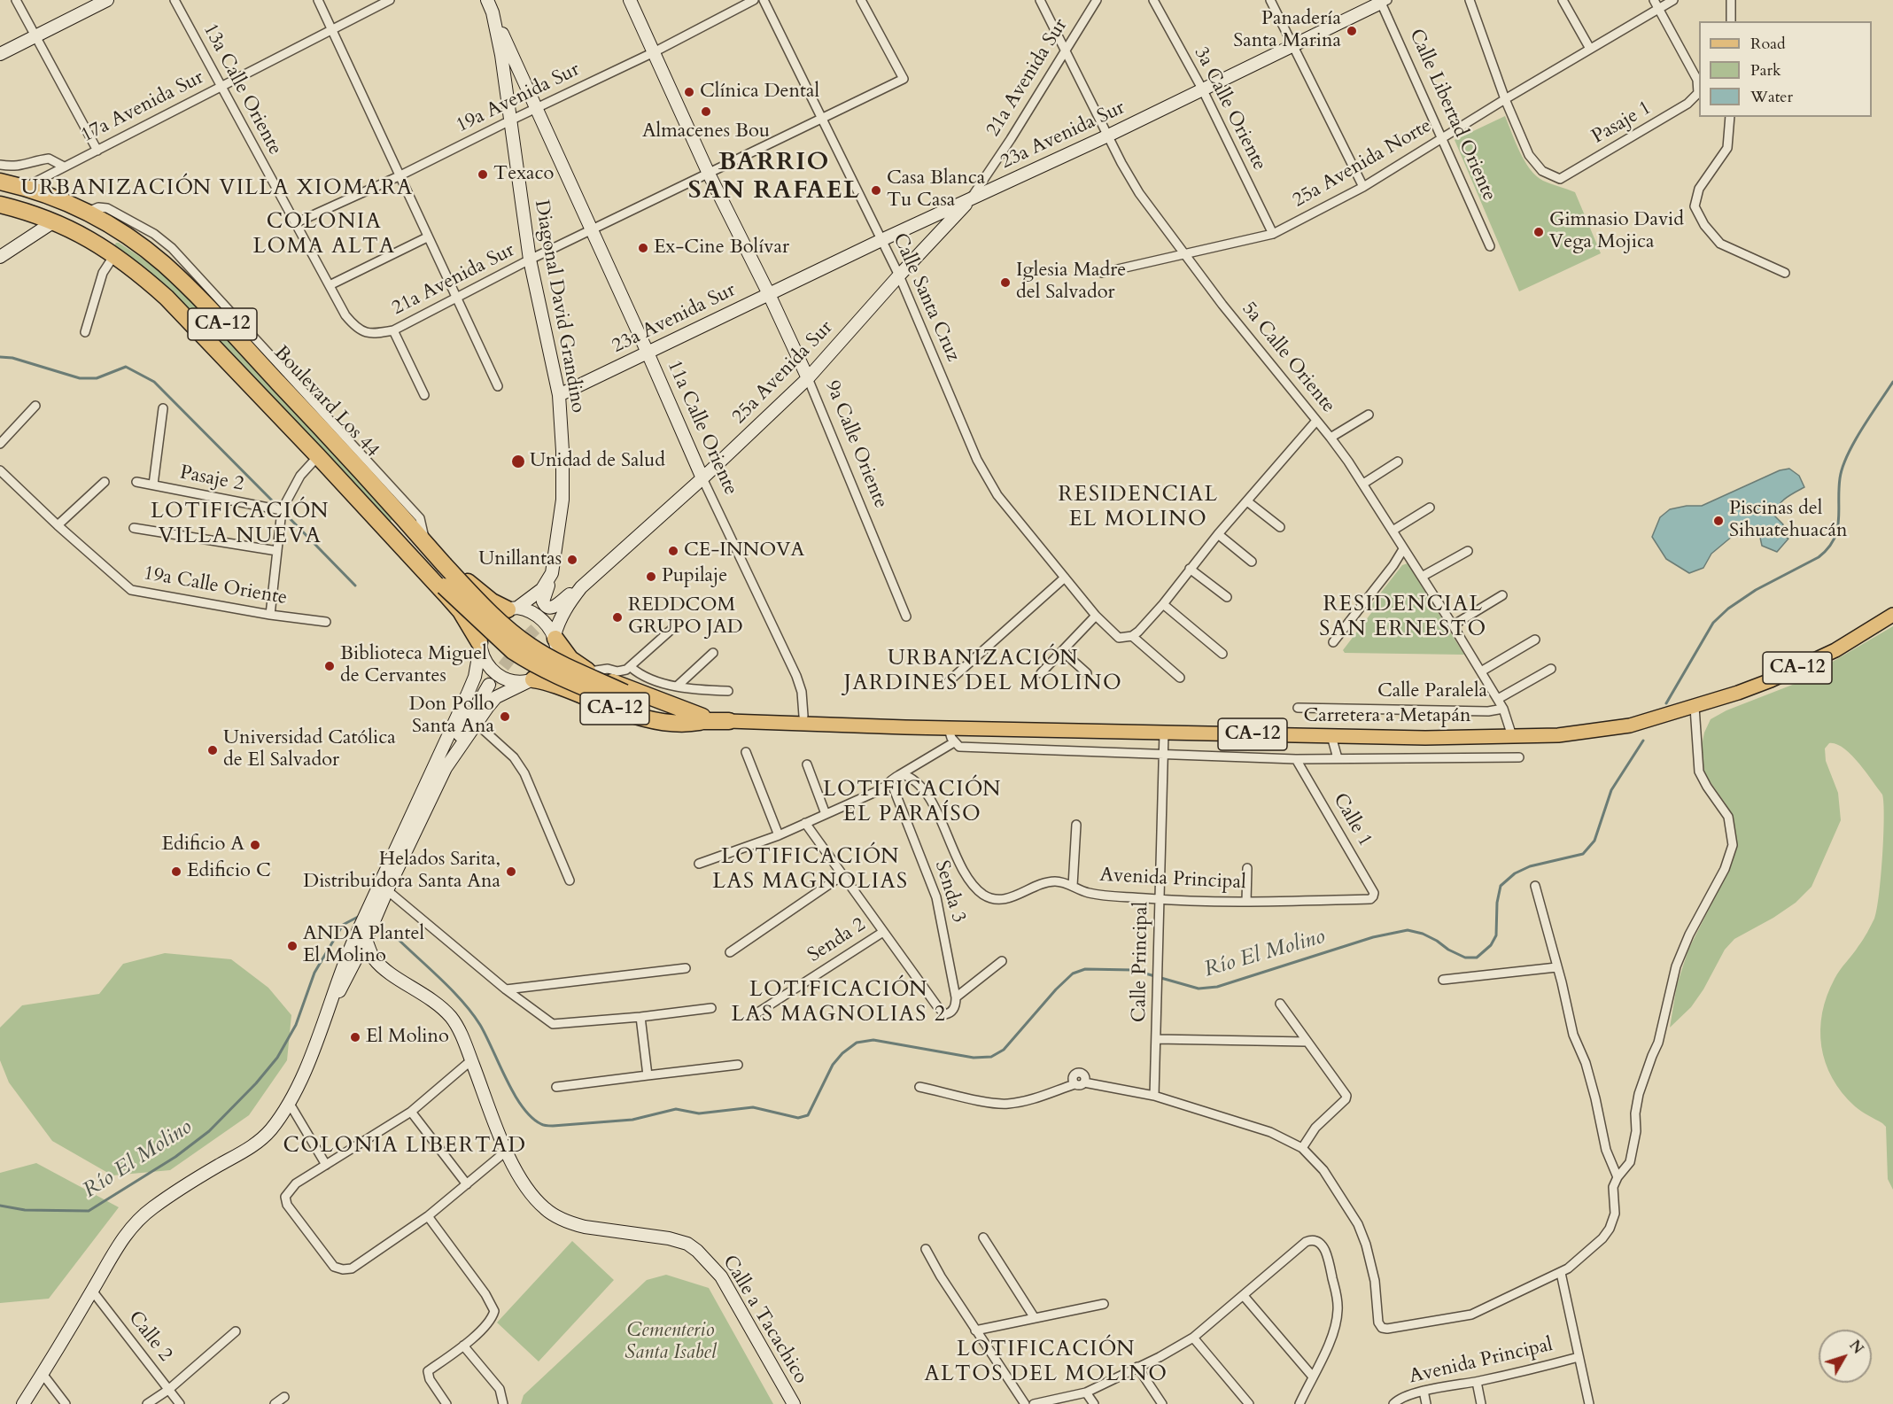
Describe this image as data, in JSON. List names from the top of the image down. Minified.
{"streets":{"highway":["CA-12","Boulevard Los 44"],"main road":["23a Avenida Sur","Diagonal David Grandino","25a Avenida Sur","11a Calle Oriente","9a Calle Oriente","Carretera a Metapán","Calle a Tacachico"],"street":["21a Avenida Sur","13a Calle Oriente","19a Avenida Sur","17a Avenida Sur","3a Calle Oriente","Calle Libertad Oriente","Pasaje 1","25a Avenida Norte","Calle Santa Cruz","5a Calle Oriente","Pasaje 2","19a Calle Oriente","Calle Paralela","Calle 1","Avenida Principal","Senda 3","Senda 2","Calle Principal","Calle 2"]},"crossings":[["21a Avenida Sur","13a Calle Oriente"],["21a Avenida Sur","23a Avenida Sur"],["21a Avenida Sur","Calle Santa Cruz"],["21a Avenida Sur","Diagonal David Grandino"],["21a Avenida Sur","5a Calle Oriente"],["21a Avenida Sur","25a Avenida Sur"],["21a Avenida Sur","11a Calle Oriente"],["21a Avenida Sur","9a Calle Oriente"],["13a Calle Oriente","19a Avenida Sur"],["13a Calle Oriente","17a Avenida Sur"],["19a Avenida Sur","Diagonal David Grandino"],["19a Avenida Sur","11a Calle Oriente"],["19a Avenida Sur","9a Calle Oriente"],["17a Avenida Sur","Boulevard Los 44"],["3a Calle Oriente","23a Avenida Sur"],["3a Calle Oriente","25a Avenida Norte"],["Calle Libertad Oriente","23a Avenida Sur"],["Calle Libertad Oriente","25a Avenida Norte"],["Pasaje 1","25a Avenida Norte"],["23a Avenida Sur","Calle Santa Cruz"],["23a Avenida Sur","Diagonal David Grandino"],["23a Avenida Sur","5a Calle Oriente"],["23a Avenida Sur","25a Avenida Sur"],["23a Avenida Sur","11a Calle Oriente"],["23a Avenida Sur","9a Calle Oriente"],["25a Avenida Norte","5a Calle Oriente"],["Calle Santa Cruz","25a Avenida Sur"],["Diagonal David Grandino","CA-12"],["Diagonal David Grandino","25a Avenida Sur"],["Diagonal David Grandino","11a Calle Oriente"],["CA-12","25a Avenida Sur"],["CA-12","Boulevard Los 44"],["5a Calle Oriente","Calle Paralela"],["5a Calle Oriente","Carretera a Metapán"],["25a Avenida Sur","11a Calle Oriente"],["25a Avenida Sur","9a Calle Oriente"],["11a Calle Oriente","Carretera a Metapán"],["Carretera a Metapán","Calle Principal"],["Calle 1","Avenida Principal"],["Avenida Principal","Calle Principal"]],"districts":["BARRIO SAN RAFAEL","URBANIZACIÓN VILLA XIOMARA","COLONIA LOMA ALTA","RESIDENCIAL EL MOLINO","LOTIFICACIÓN VILLA NUEVA","RESIDENCIAL SAN ERNESTO","URBANIZACIÓN JARDINES DEL MOLINO","LOTIFICACIÓN EL PARAÍSO","LOTIFICACIÓN LAS MAGNOLIAS","LOTIFICACIÓN LAS MAGNOLIAS 2","COLONIA LIBERTAD","LOTIFICACIÓN ALTOS DEL MOLINO"],"water":["Río El Molino"],"parks":["Cementerio Santa Isabel"],"places":["Panadería Santa Marina","Clínica Dental","Almacenes Bou","Texaco","Casa Blanca Tu Casa","Gimnasio David Vega Mojica","Ex-Cine Bolívar","Iglesia Madre del Salvador","Unidad de Salud","Piscinas del Sihuatehuacán","CE-INNOVA","Unillantas","Pupilaje","REDDCOM GRUPO JAD","Biblioteca Miguel de Cervantes","Don Pollo Santa Ana","Universidad Católica de El Salvador","Edificio A","Edificio C","Helados Sarita, Distribuidora Santa Ana","ANDA Plantel El Molino","El Molino"],"legend":["Road","Park","Water"],"north":"top right"}
